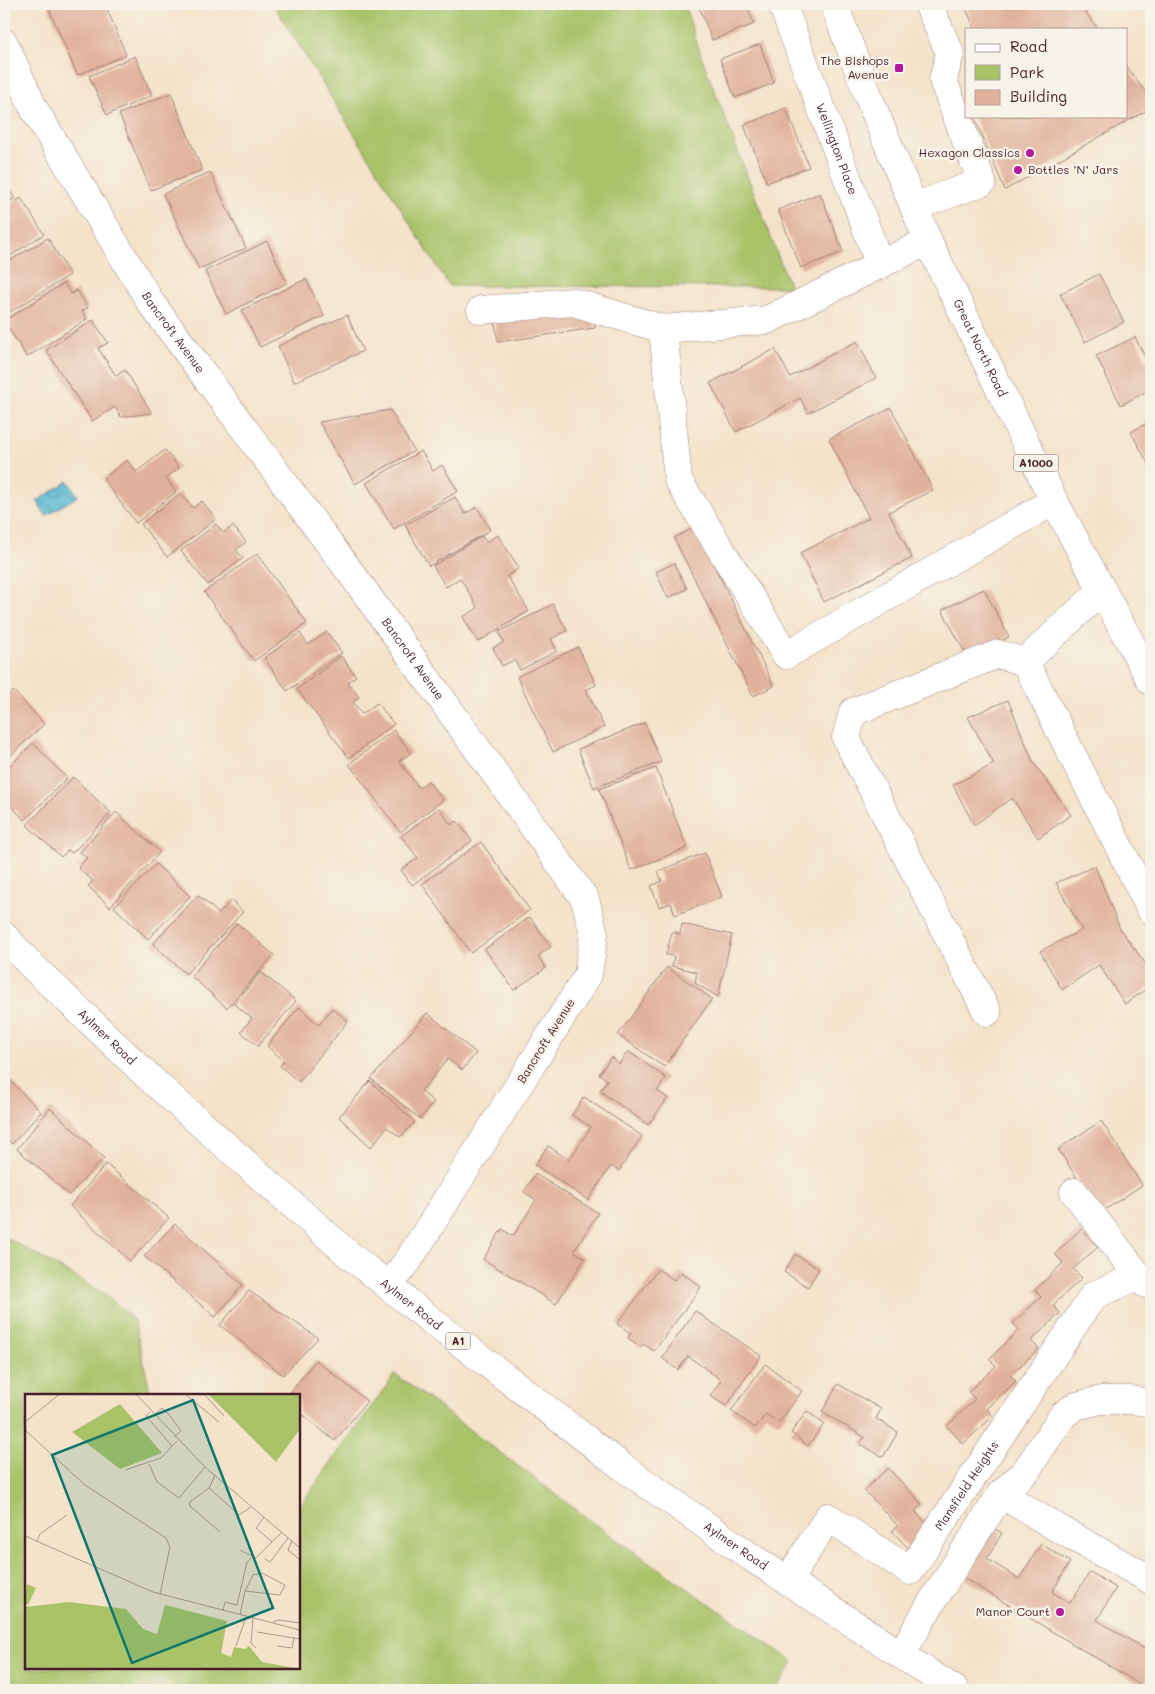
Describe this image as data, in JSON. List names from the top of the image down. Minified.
{"streets":{"main road":["Wellington Place","Bancroft Avenue","Great North Road","A1000","Aylmer Road","A1","Mansfield Heights"]},"crossings":[["Bancroft Avenue","Aylmer Road"],["Aylmer Road","Mansfield Heights"]],"places":{"transit":["The Bishops Avenue"],"other":["Hexagon Classics","Bottles ‘N’ Jars","Manor Court"]},"legend":["Road","Park","Building"]}
